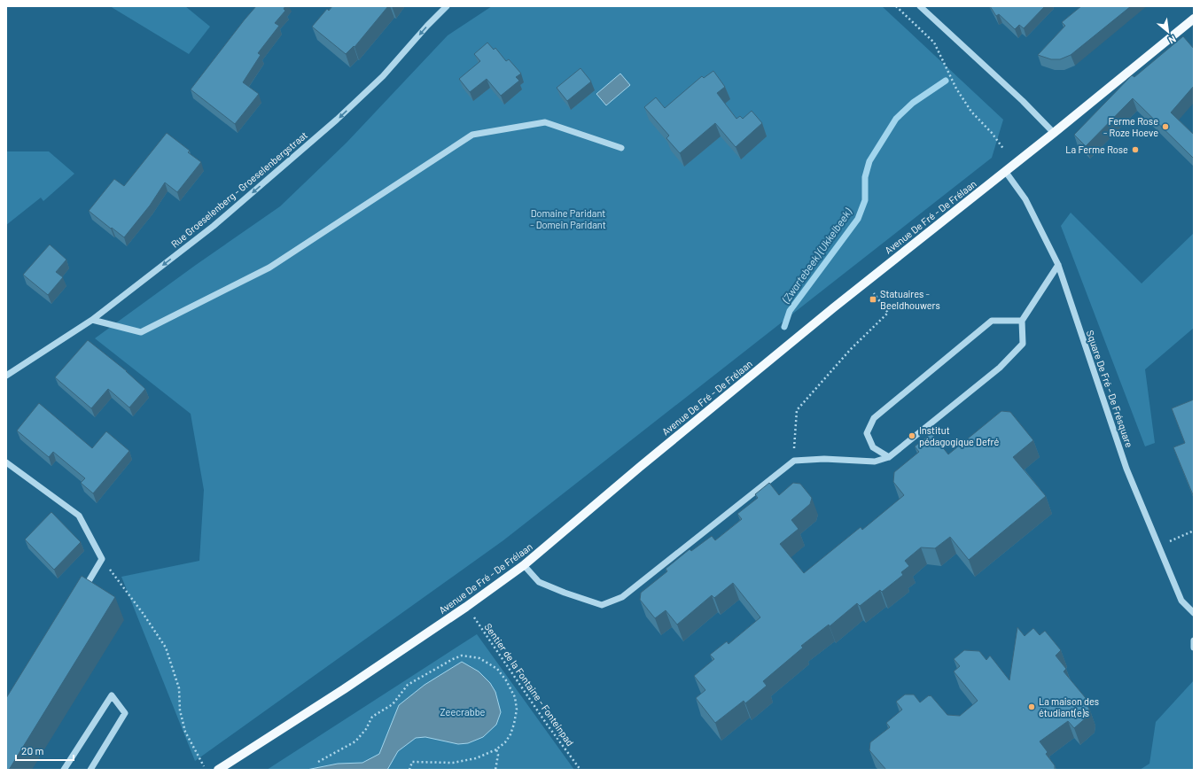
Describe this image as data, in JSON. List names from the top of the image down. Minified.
{"streets":{"main road":["Avenue De Fré - De Frélaan"],"street":["Rue Groeselenberg - Groeselenbergstraat","Square De Fré - De Frésquare"],"path":["Sentier de la Fontaine - Fonteinpad"]},"crossings":[["Avenue De Fré - De Frélaan","Square De Fré - De Frésquare"],["Avenue De Fré - De Frélaan","Sentier de la Fontaine - Fonteinpad"]],"one_way":["Rue Groeselenberg - Groeselenbergstraat"],"water":["(Zwartebeek) (Ukkelbeek)"],"parks":["Domaine Paridant - Domein Paridant","Zeecrabbe"],"places":{"other":["Ferme Rose - Roze Hoeve","La Ferme Rose","Institut pédagogique Defré","La maison des étudiant(e)s"],"transit":["Statuaires - Beeldhouwers"]},"scale_bar":"20 m","north":"bottom right"}
